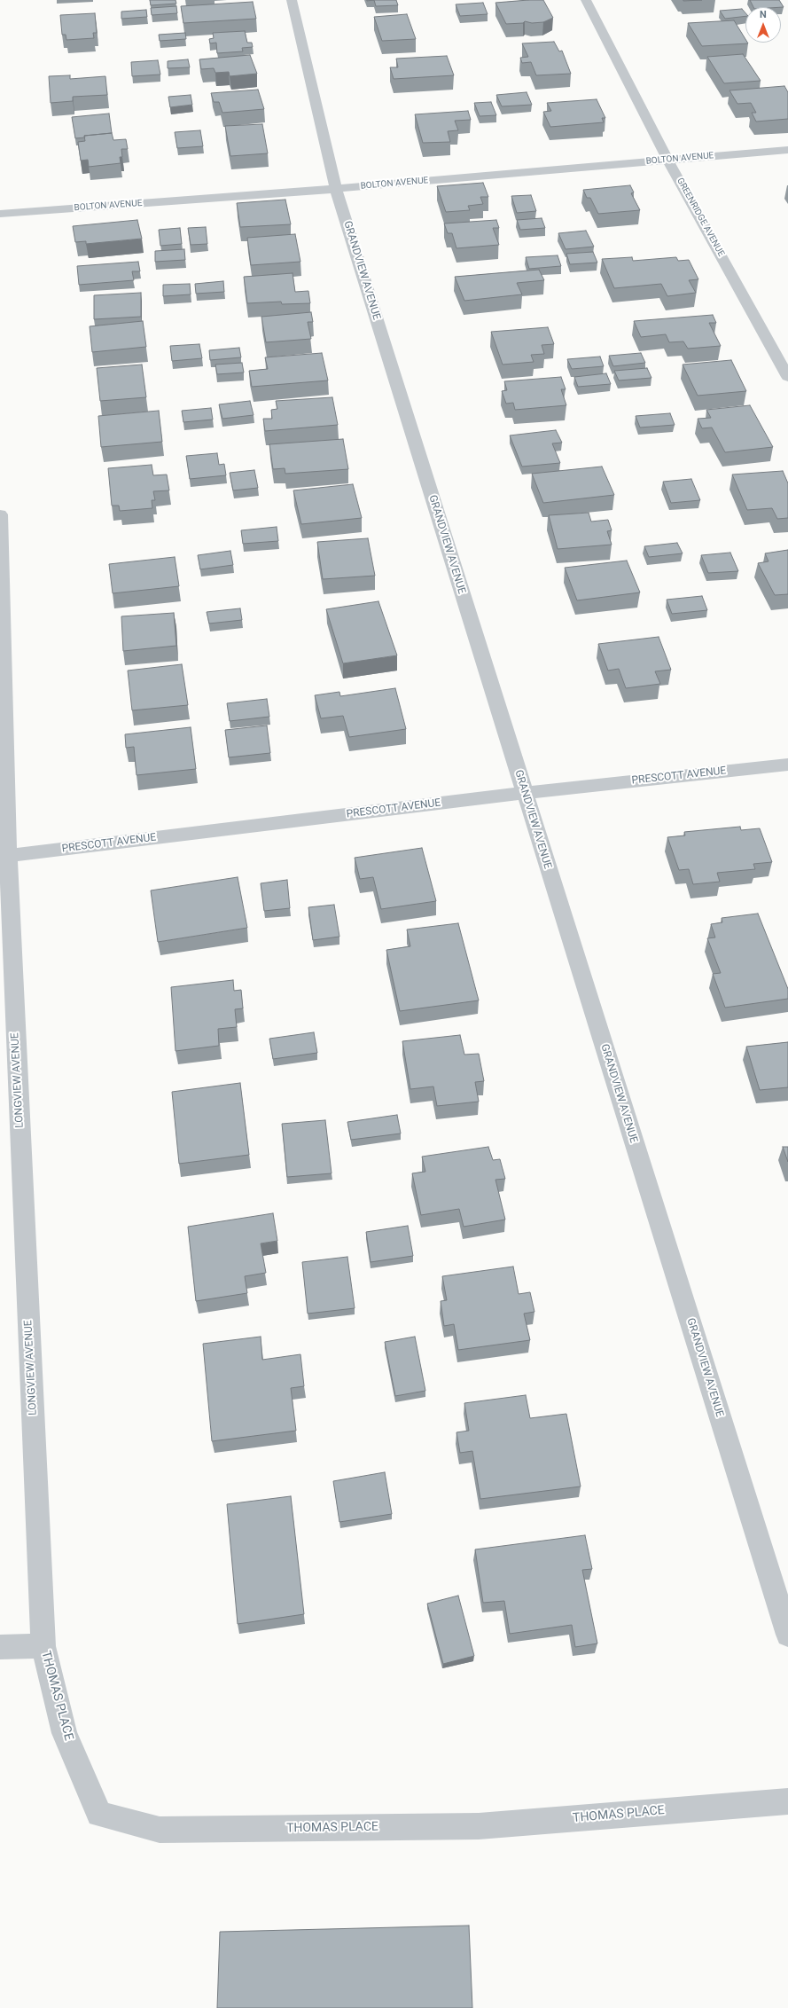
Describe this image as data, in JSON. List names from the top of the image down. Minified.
{"streets":{"street":["BOLTON AVENUE","GREENRIDGE AVENUE","GRANDVIEW AVENUE","PRESCOTT AVENUE","LONGVIEW AVENUE","THOMAS PLACE"]},"crossings":[["BOLTON AVENUE","GREENRIDGE AVENUE"],["BOLTON AVENUE","GRANDVIEW AVENUE"],["GRANDVIEW AVENUE","PRESCOTT AVENUE"],["PRESCOTT AVENUE","LONGVIEW AVENUE"],["LONGVIEW AVENUE","THOMAS PLACE"]],"north":"top"}
